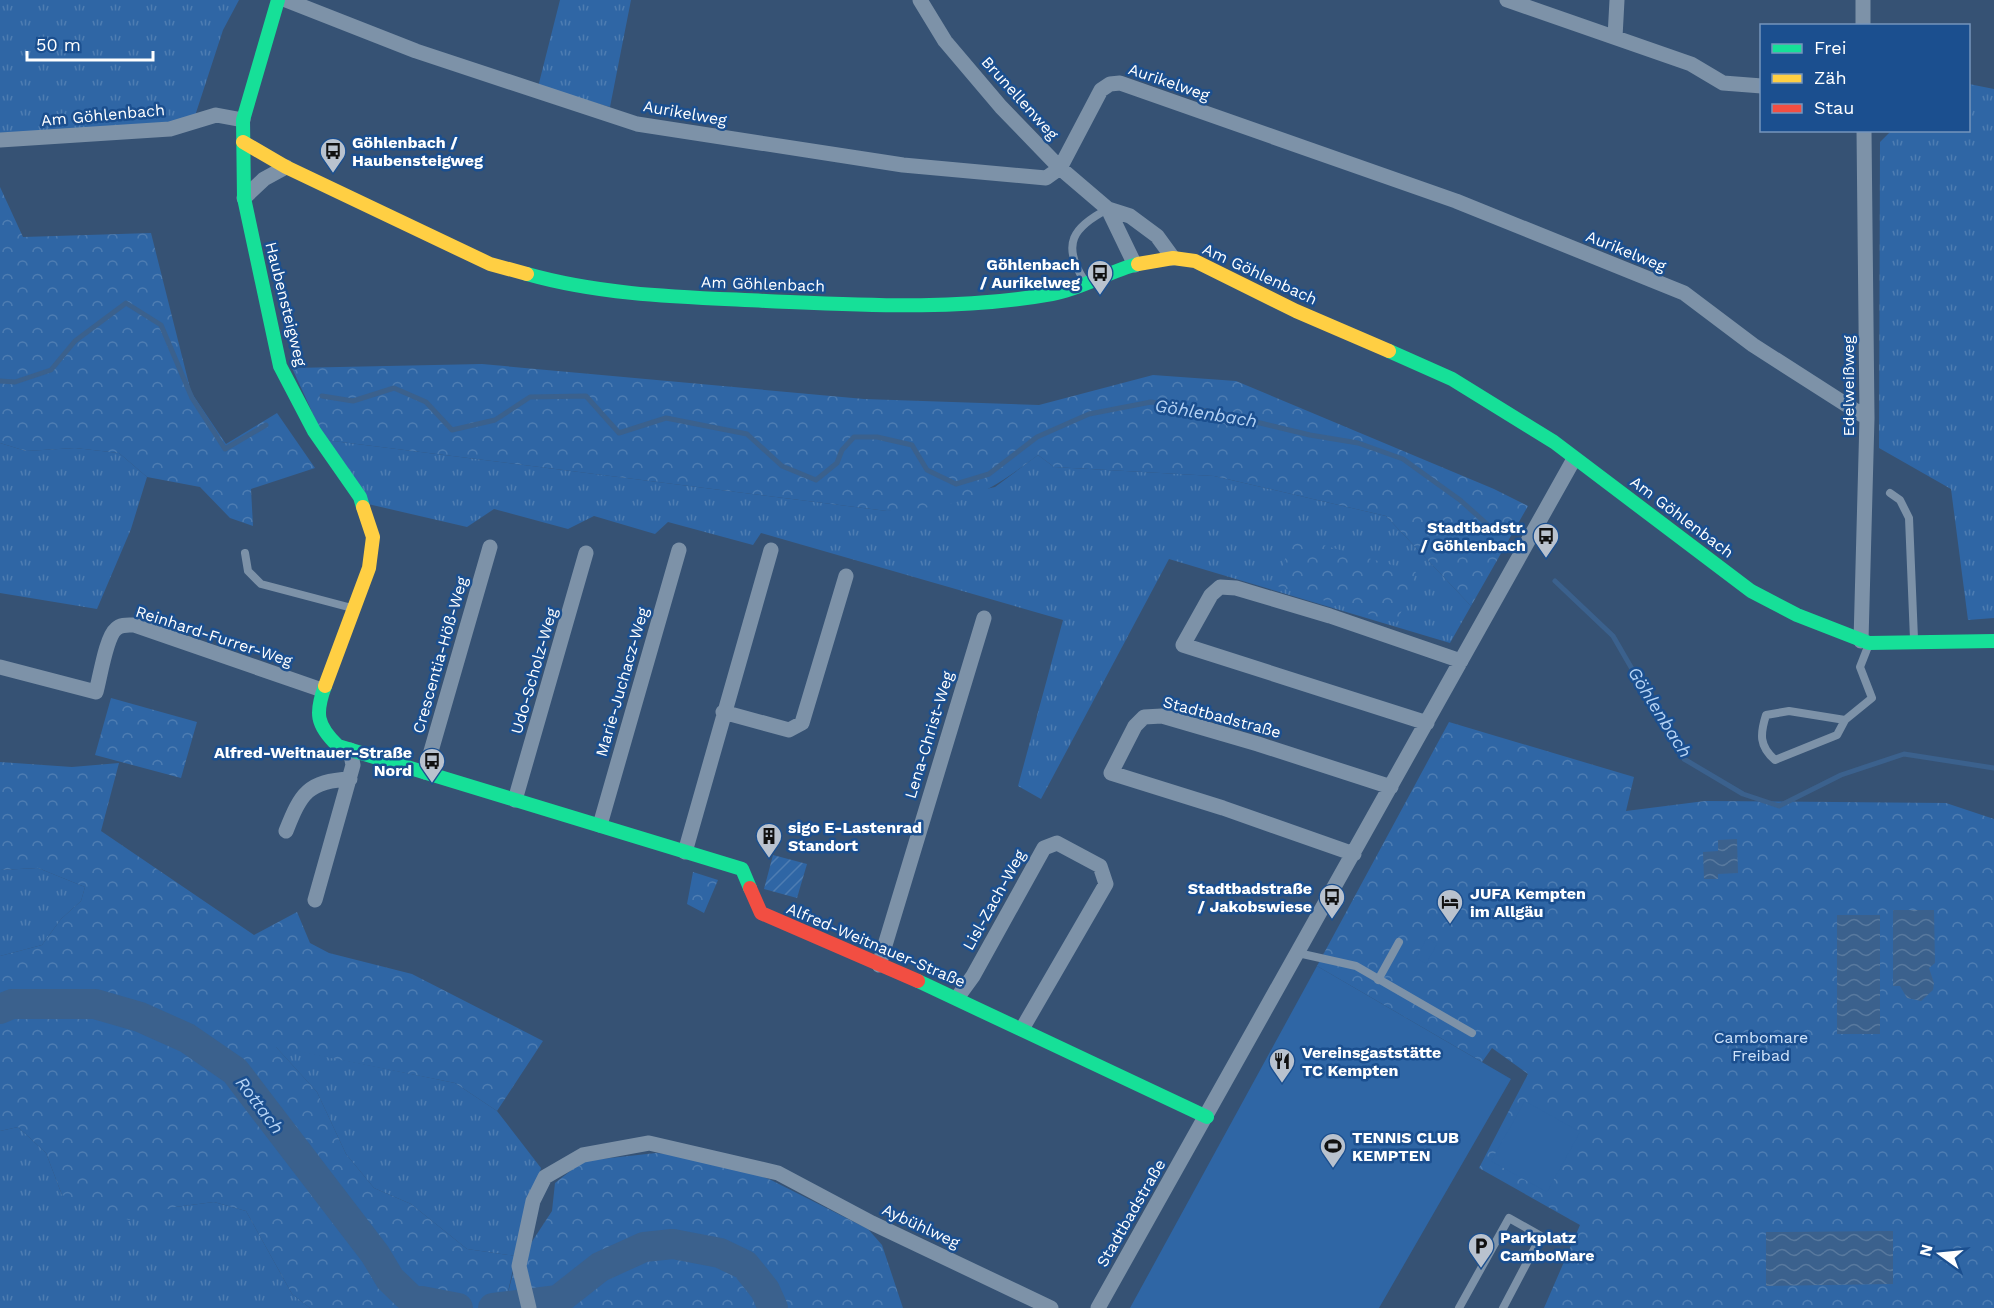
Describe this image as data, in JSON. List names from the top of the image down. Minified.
{"streets":{"street":["Aurikelweg","Brunellenweg","Am Göhlenbach","Haubensteigweg","Edelweißweg","Reinhard-Furrer-Weg","Crescentia-Höß-Weg","Udo-Scholz-Weg","Marie-Juchacz-Weg","Stadtbadstraße","Lena-Christ-Weg","Lisl-Zach-Weg","Alfred-Weitnauer-Straße","Aybühlweg"]},"crossings":[["Aurikelweg","Brunellenweg"],["Aurikelweg","Edelweißweg"],["Brunellenweg","Am Göhlenbach"],["Am Göhlenbach","Haubensteigweg"],["Am Göhlenbach","Edelweißweg"],["Am Göhlenbach","Stadtbadstraße"],["Haubensteigweg","Reinhard-Furrer-Weg"],["Haubensteigweg","Alfred-Weitnauer-Straße"],["Crescentia-Höß-Weg","Alfred-Weitnauer-Straße"],["Udo-Scholz-Weg","Alfred-Weitnauer-Straße"],["Marie-Juchacz-Weg","Alfred-Weitnauer-Straße"],["Stadtbadstraße","Alfred-Weitnauer-Straße"],["Lena-Christ-Weg","Alfred-Weitnauer-Straße"],["Lisl-Zach-Weg","Alfred-Weitnauer-Straße"]],"water":["Göhlenbach","Rottach"],"parks":["Cambomare Freibad"],"places":{"bus stop":["Göhlenbach / Haubensteigweg","Göhlenbach / Aurikelweg","Stadtbadstr. / Göhlenbach","Alfred-Weitnauer-Straße Nord","Stadtbadstraße / Jakobswiese"],"building":["sigo E-Lastenrad Standort"],"hotel":["JUFA Kempten im Allgäu"],"restaurant":["Vereinsgaststätte TC Kempten"],"sports":["TENNIS CLUB KEMPTEN"],"parking":["Parkplatz CamboMare"]},"legend":["Frei","Zäh","Stau"],"scale_bar":"50 m","north":"left"}
